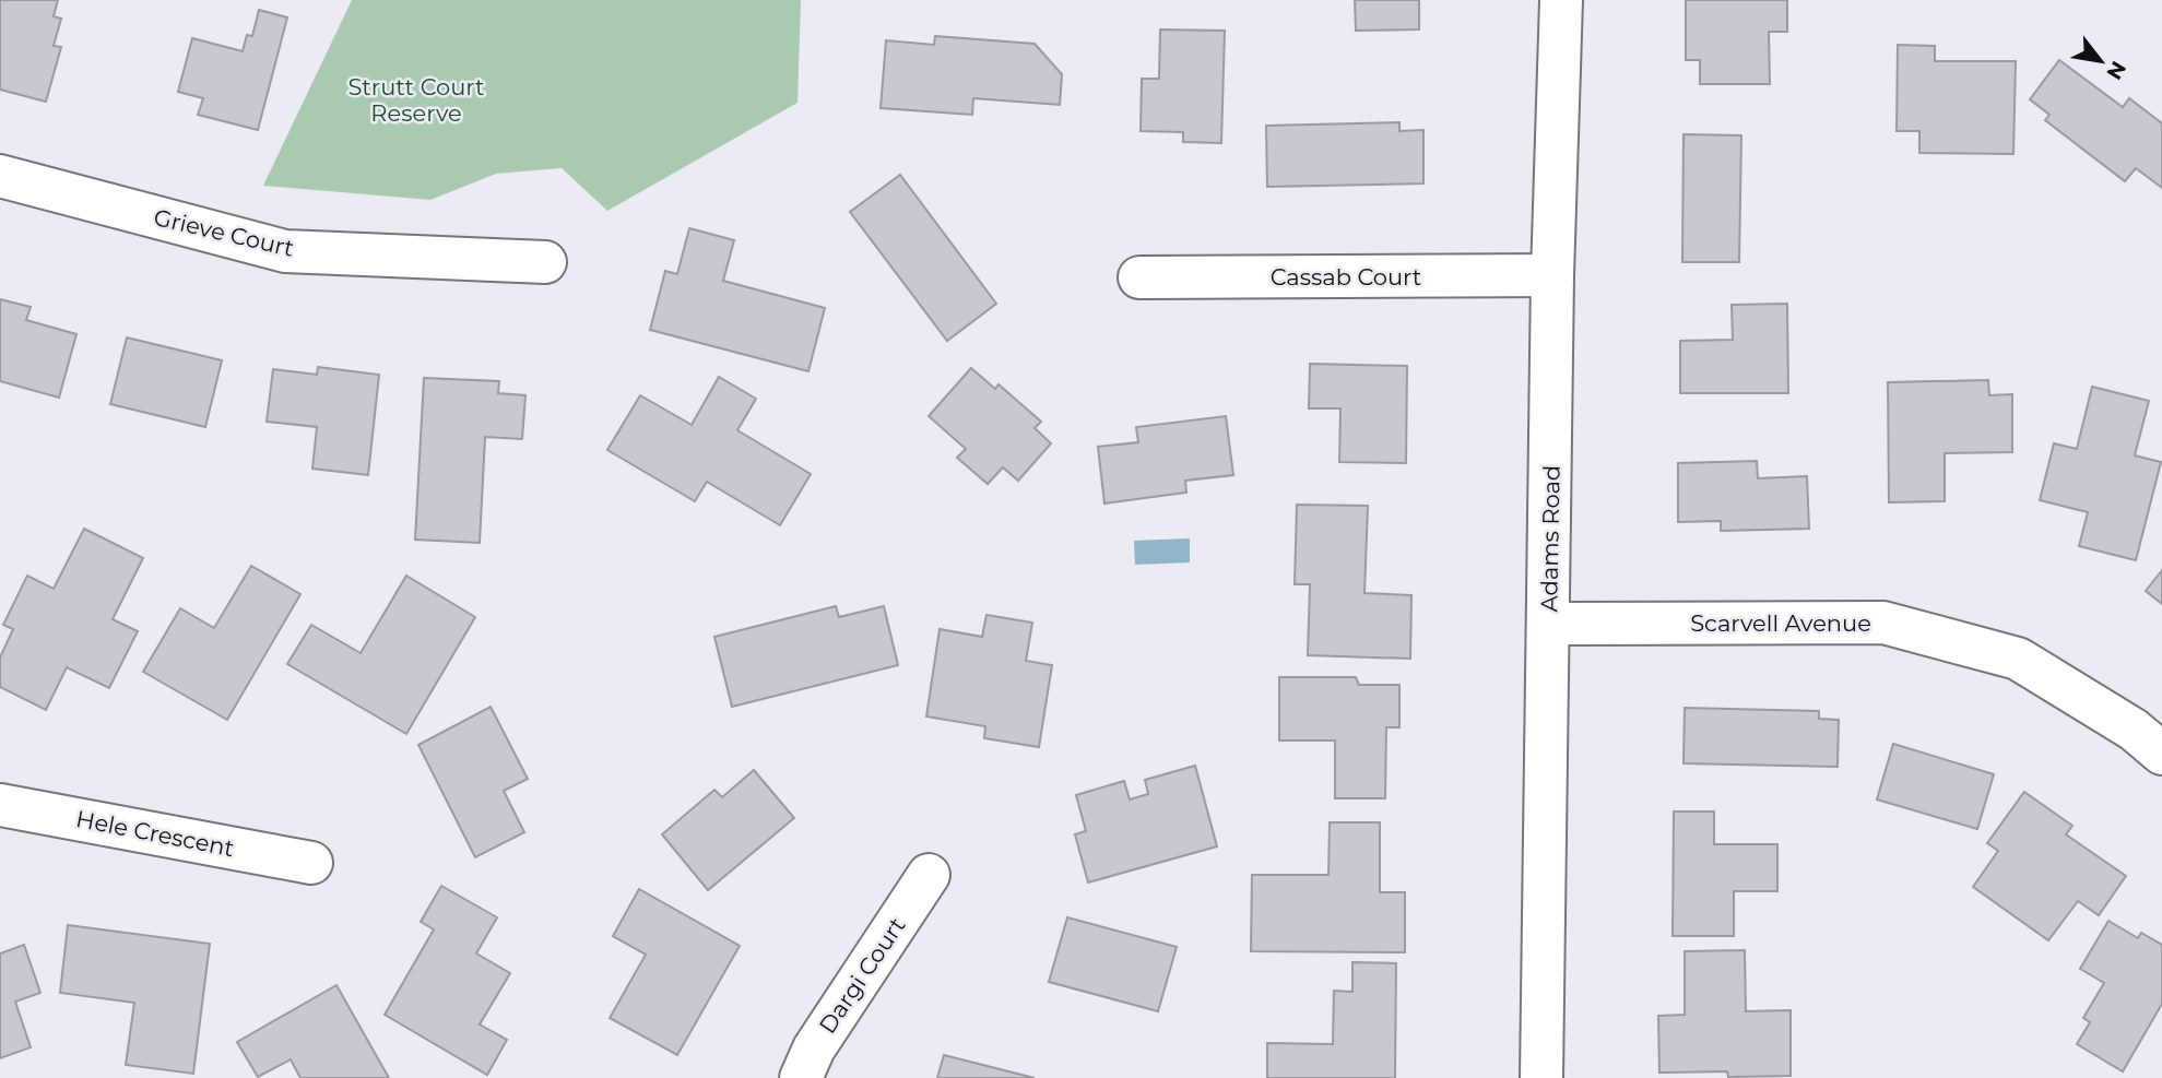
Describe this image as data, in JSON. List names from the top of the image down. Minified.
{"streets":{"street":["Grieve Court","Cassab Court","Adams Road","Scarvell Avenue","Hele Crescent","Dargi Court"]},"crossings":[["Cassab Court","Adams Road"],["Adams Road","Scarvell Avenue"]],"parks":["Strutt Court Reserve"],"north":"bottom right"}
